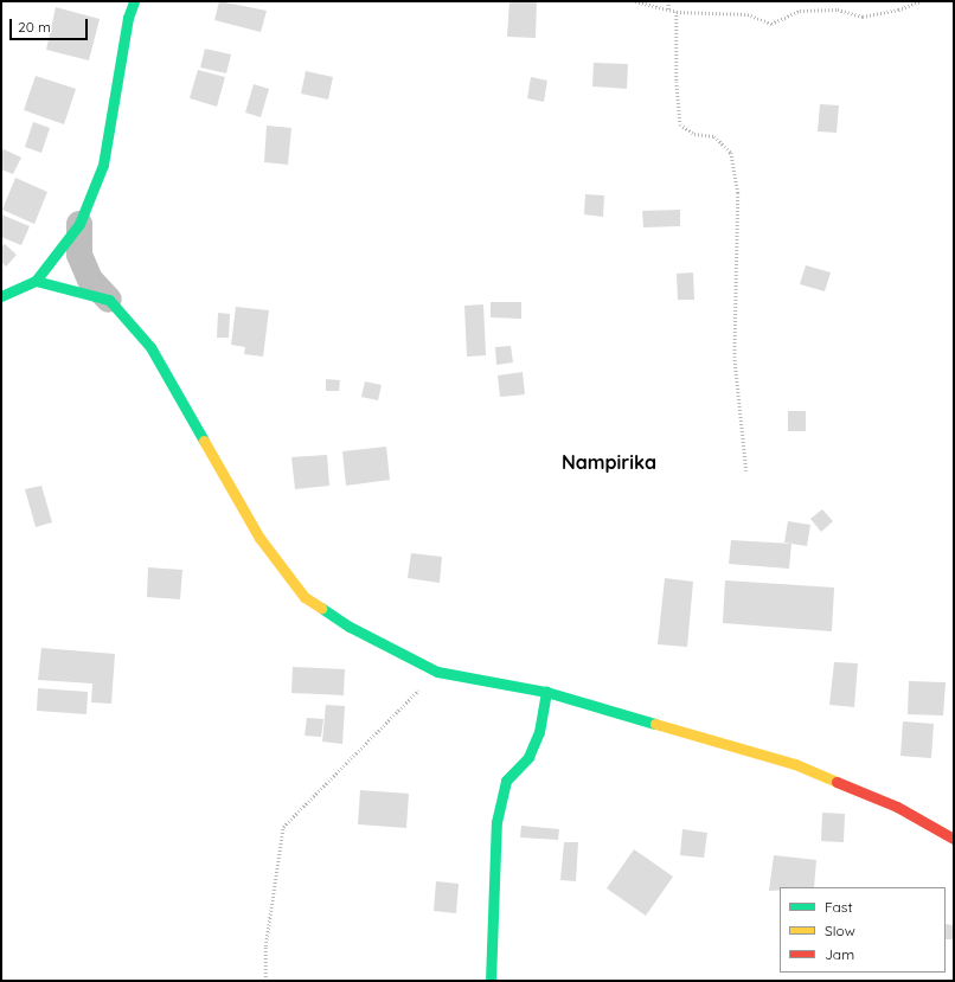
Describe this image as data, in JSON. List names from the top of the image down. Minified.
{"districts":["Nampirika"],"legend":["Fast","Slow","Jam"],"scale_bar":"20 m"}
